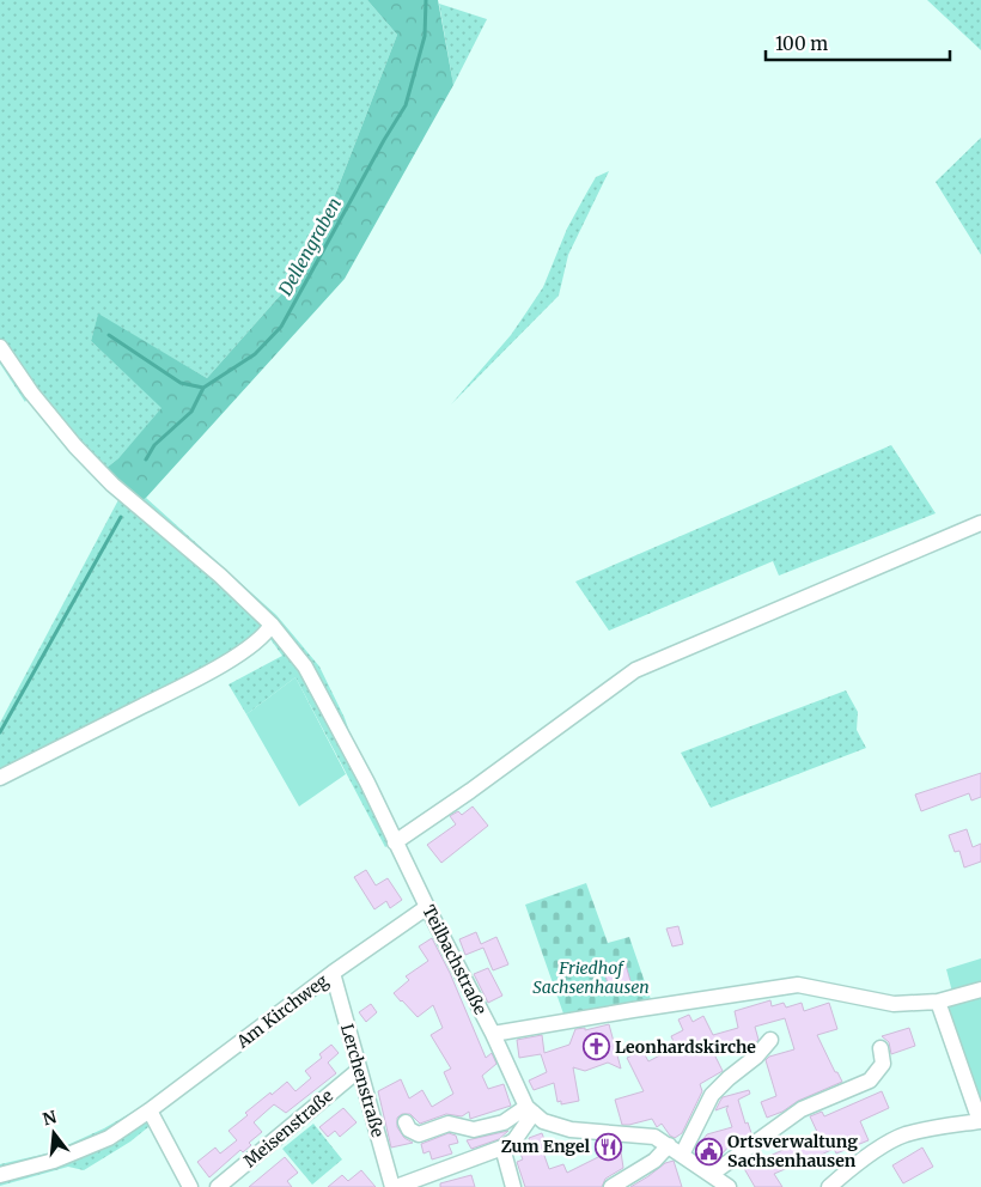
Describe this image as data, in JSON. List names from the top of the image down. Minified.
{"streets":{"street":["Teilbachstraße","Am Kirchweg","Lerchenstraße","Meisenstraße"]},"crossings":[["Teilbachstraße","Am Kirchweg"],["Am Kirchweg","Lerchenstraße"],["Lerchenstraße","Meisenstraße"]],"water":["Dellengraben"],"parks":["Friedhof Sachsenhausen"],"places":{"church":["Leonhardskirche"],"restaurant":["Zum Engel"],"public building":["Ortsverwaltung Sachsenhausen"]},"scale_bar":"100 m","north":"top"}
